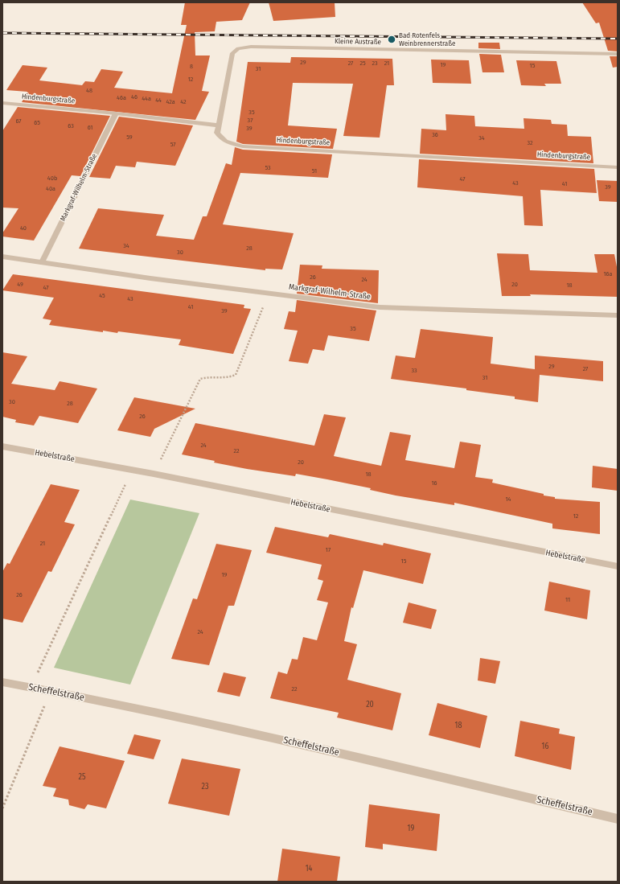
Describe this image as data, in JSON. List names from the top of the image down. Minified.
{"streets":{"street":["Kleine Austraße","Hindenburgstraße","Markgraf-Wilhelm-Straße","Hebelstraße","Scheffelstraße"]},"crossings":[["Kleine Austraße","Hindenburgstraße"],["Hindenburgstraße","Markgraf-Wilhelm-Straße"]],"places":["Bad Rotenfels Weinbrennerstraße"],"house_numbers":["29","27","25","23","21","19","15","8","31","12","48","46","46a","44a","44","42a","42","35","37","67","65","63","61","39","36","59","34","32","57","53","51","40b","47","43","41","39","40a","40","34","28","30","16a","26","24","49","20","18","47","45","43","41","39","35","29","27","33","31","30","28","26","24","22","20","18","16","14","12","21","17","15","19","26","11","24","22","20","18","16","25","23","19","14"]}
